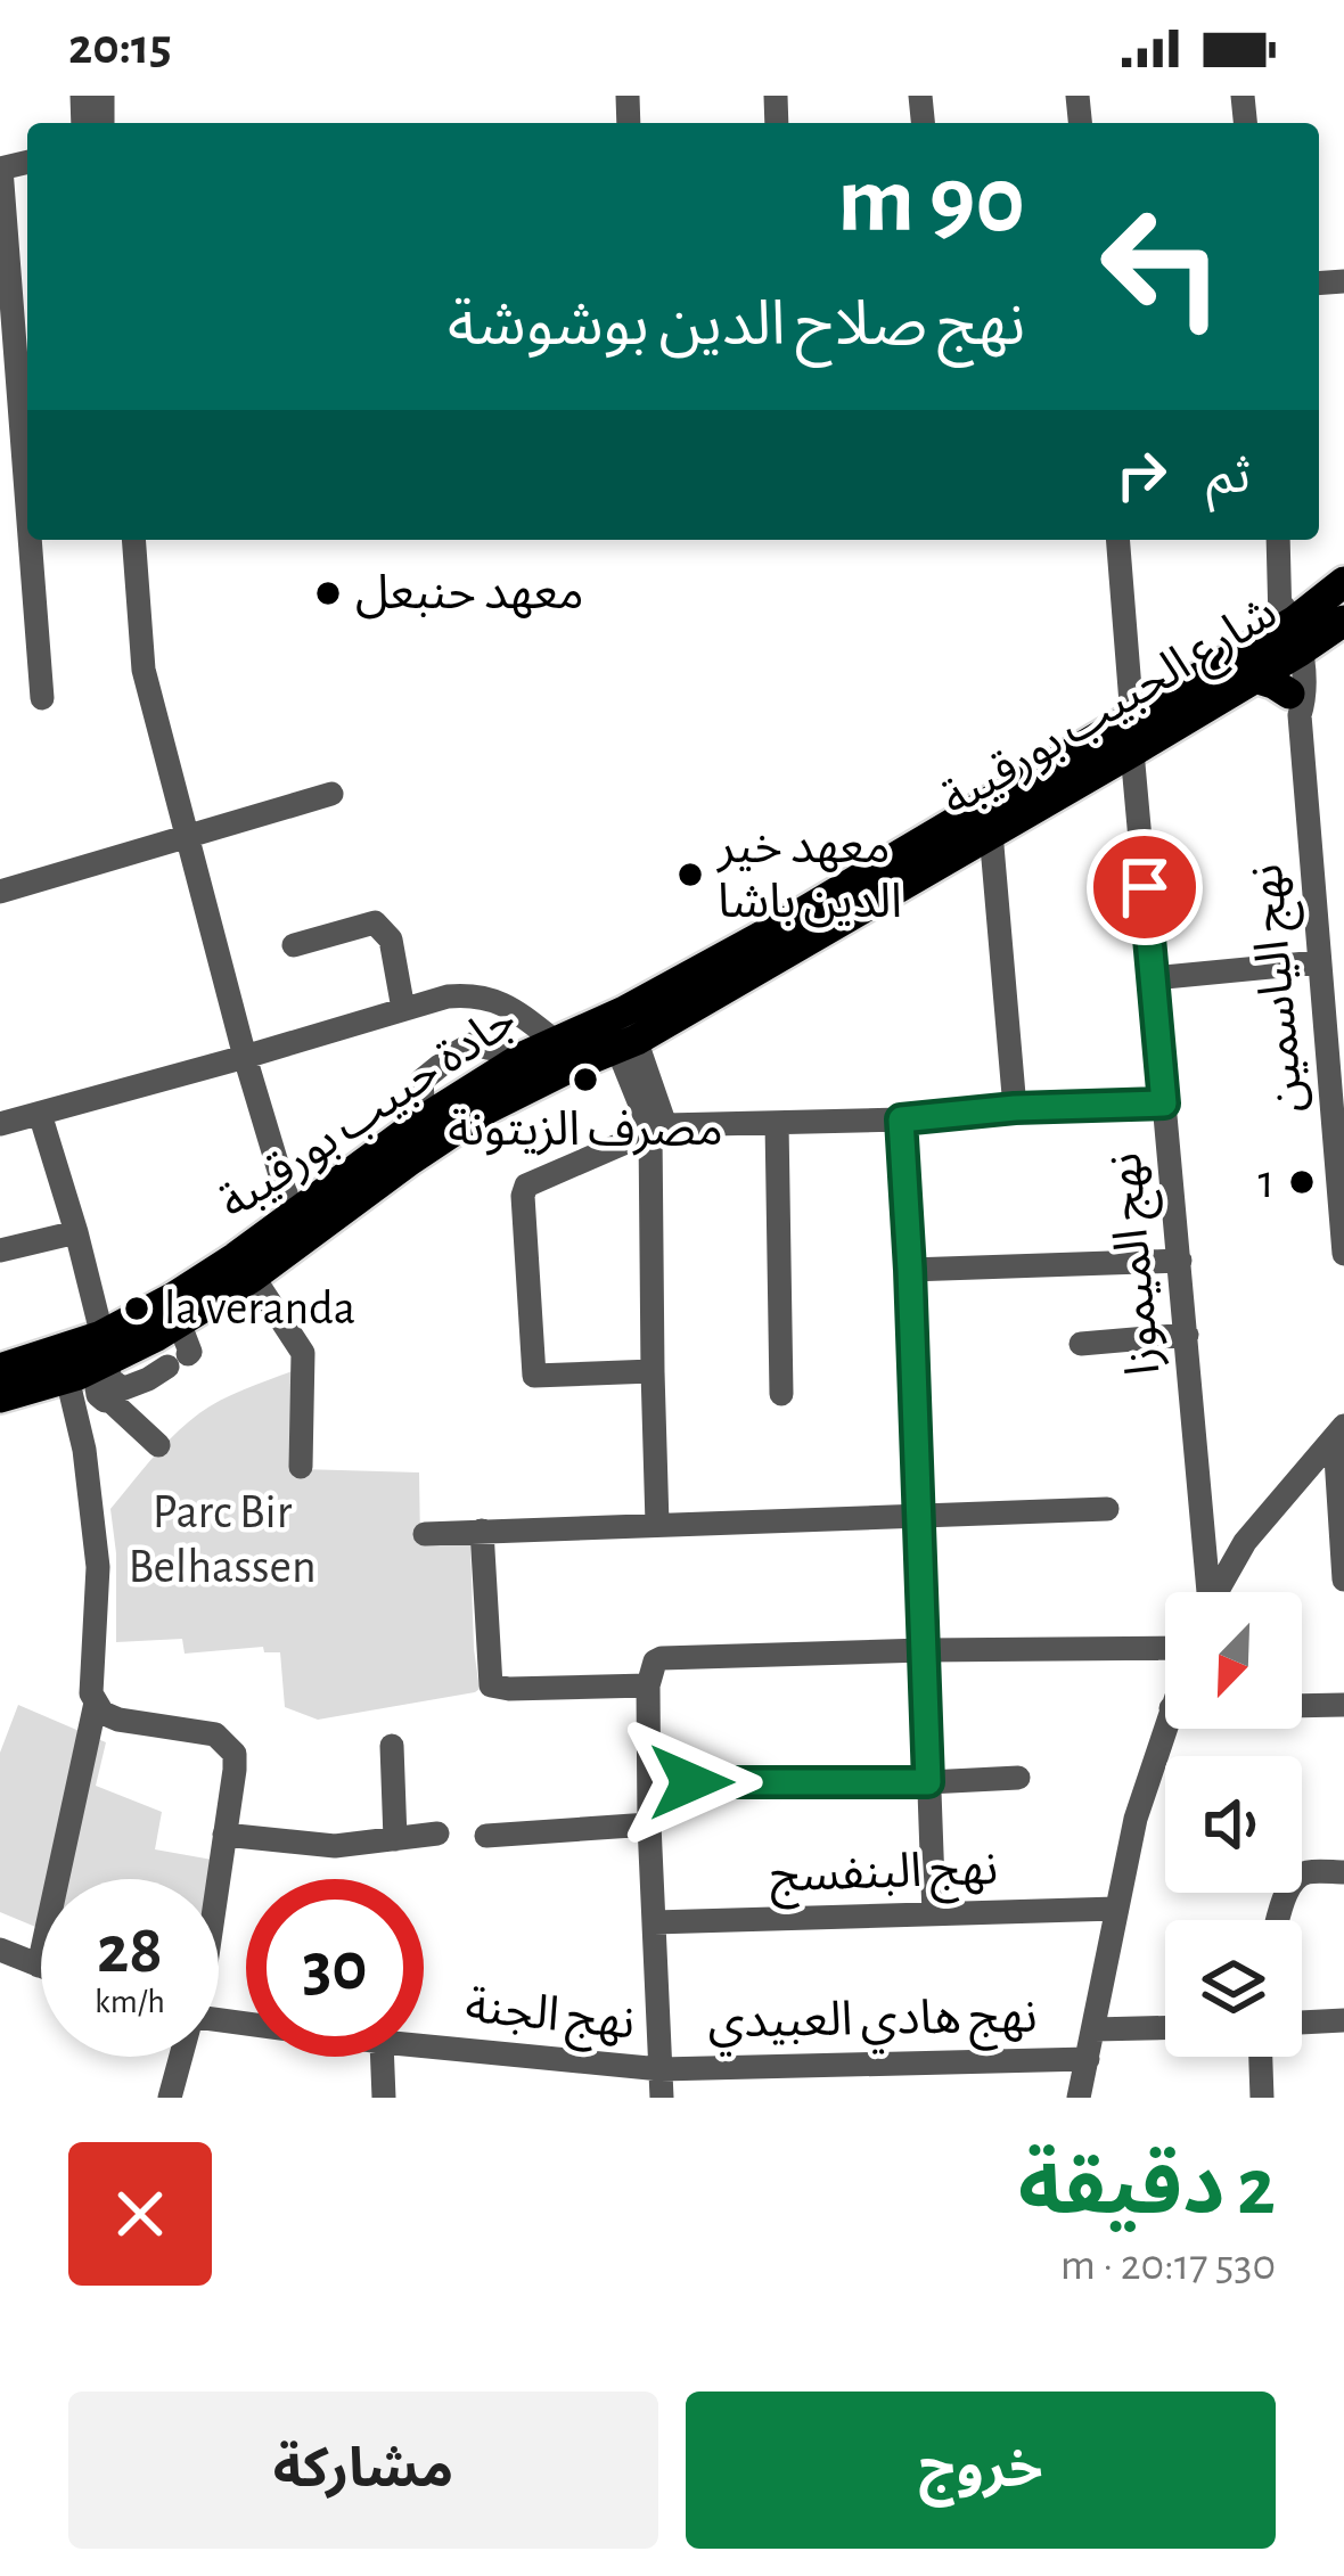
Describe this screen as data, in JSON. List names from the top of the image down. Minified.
{"streets":{"main road":["شارع الحبيب بورقيبة","جادة حبيب بورقيبة"],"street":["نهج الياسمين","نهج الميموزا","نهج البنفسج","نهج الجنة","نهج هادي العبيدي"]},"crossings":[["شارع الحبيب بورقيبة","نهج الياسمين"],["شارع الحبيب بورقيبة","جادة حبيب بورقيبة"],["شارع الحبيب بورقيبة","نهج الميموزا"],["نهج الياسمين","جادة حبيب بورقيبة"],["نهج الجنة","نهج هادي العبيدي"]],"parks":["Parc Bir Belhassen"],"places":["معهد حنبعل","معهد خير الدين باشا","مصرف الزيتونة","1","la veranda"],"north":"bottom left","page":{"status":"20:15","turn":["90 m","نهج صلاح الدين بوشوشة"],"then":"ثم","speed":"28 km/h","limit":"30","heading":["2 دقيقة","530 m · 20:17"],"buttons":["خروج","مشاركة"]}}
